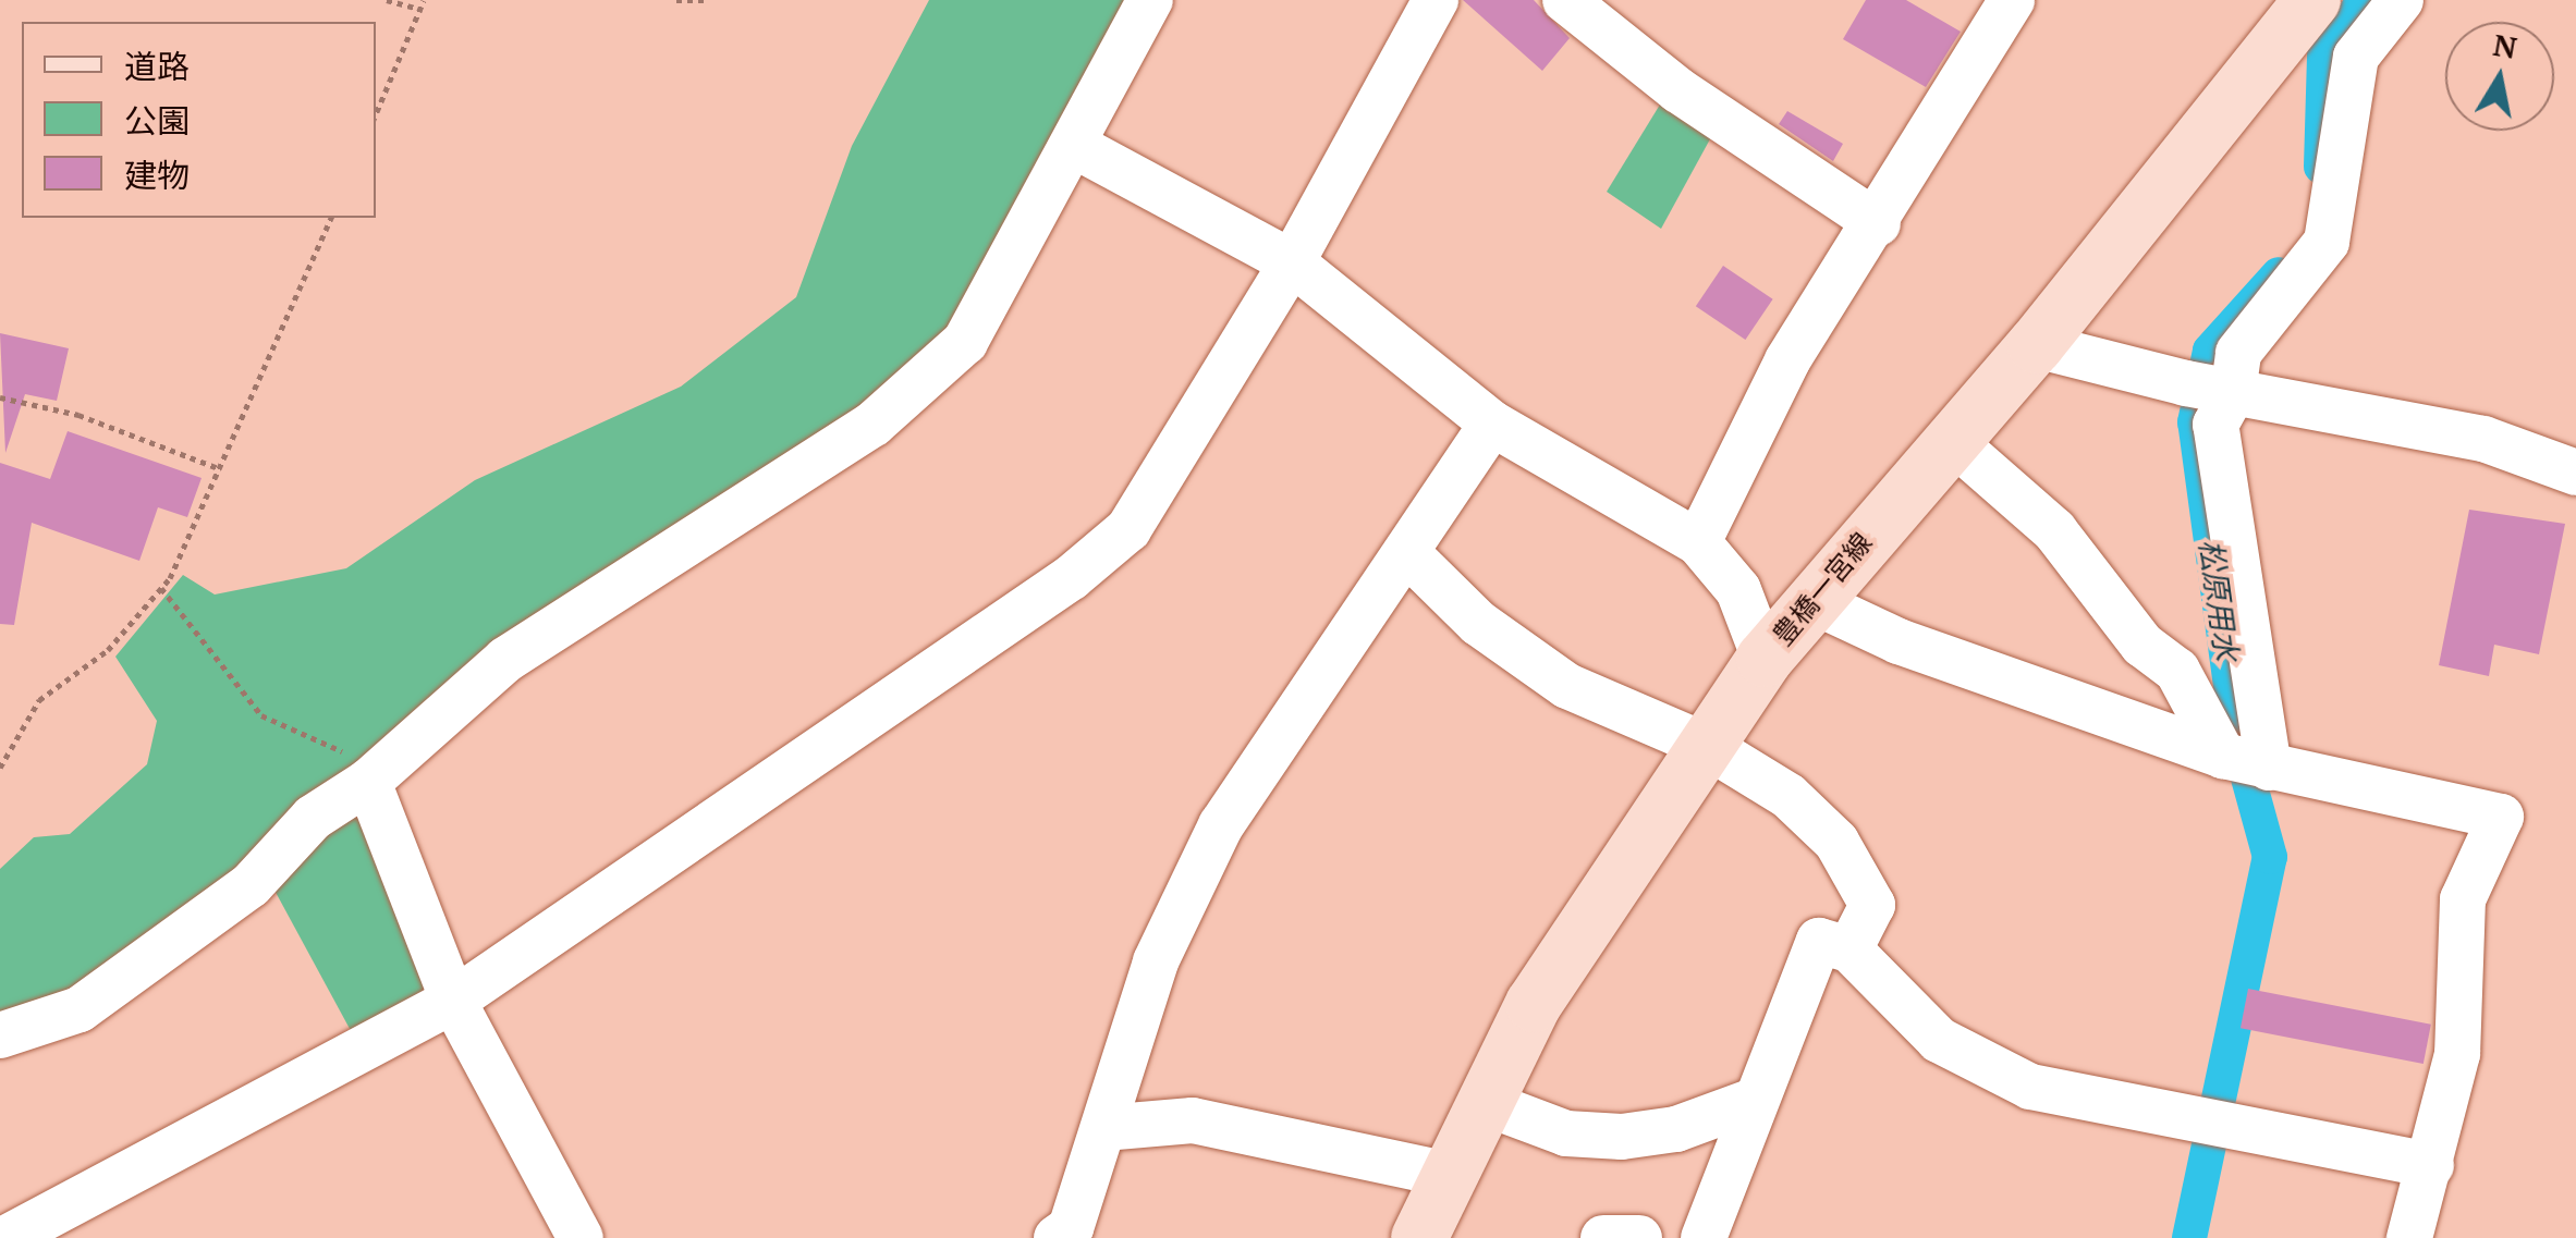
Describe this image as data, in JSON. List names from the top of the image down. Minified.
{"streets":{"main road":["豊橋一宮線"]},"water":["松原用水"],"legend":["道路","公園","建物"],"north":"top"}
